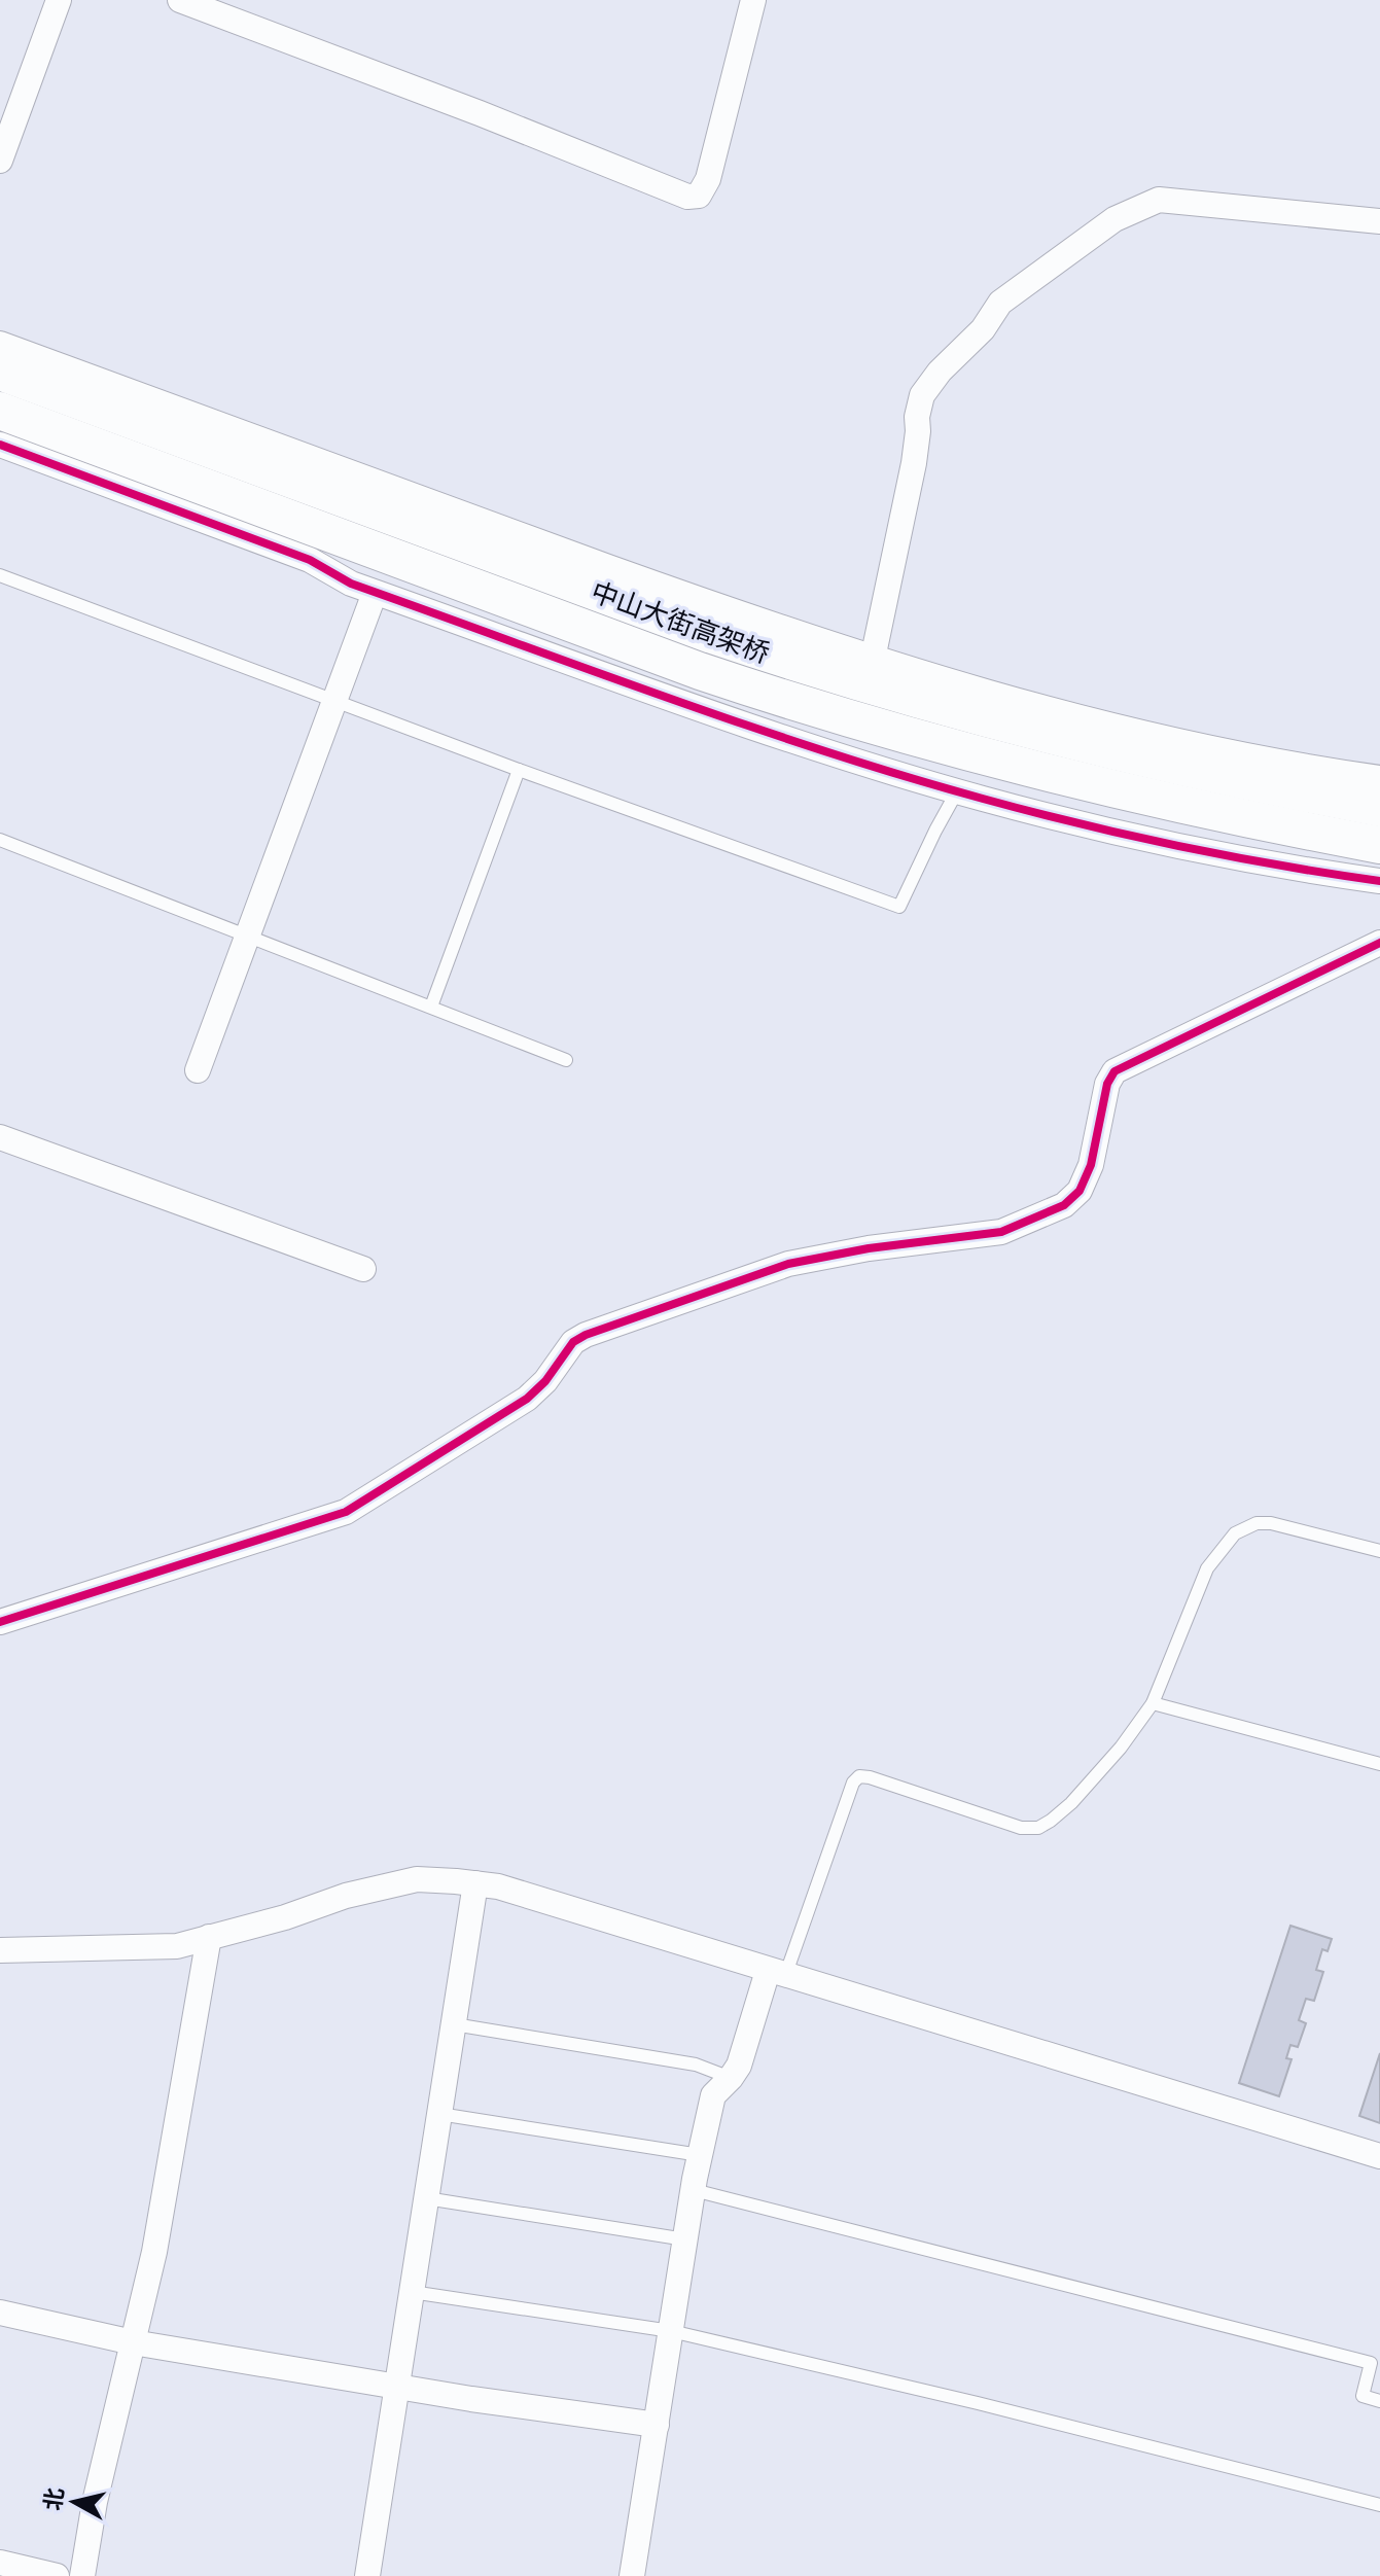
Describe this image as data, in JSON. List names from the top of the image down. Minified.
{"streets":{"main road":["中山大街高架桥"]},"north":"left"}
